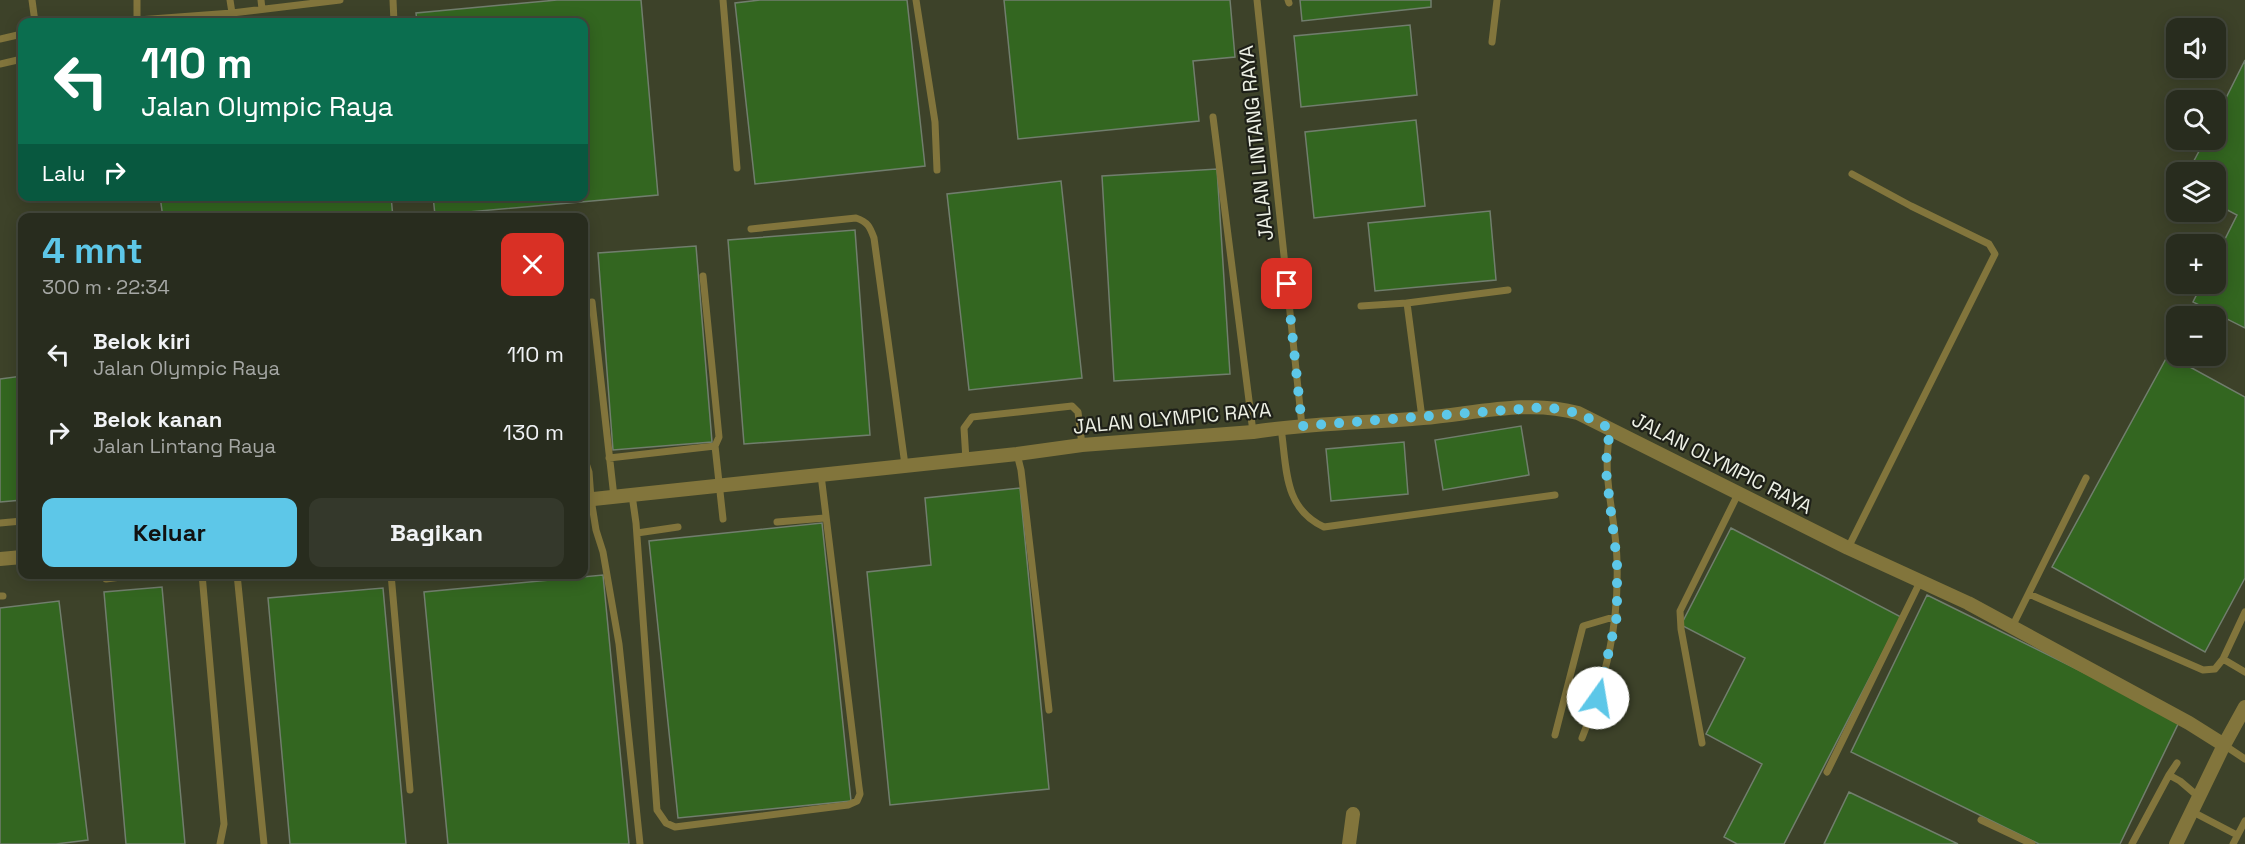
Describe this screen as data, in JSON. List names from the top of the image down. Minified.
{"streets":{"street":["JALAN OLYMPIC RAYA"],"lane":["JALAN LINTANG RAYA"]},"crossings":[["JALAN LINTANG RAYA","JALAN OLYMPIC RAYA"]],"page":{"map_buttons":["+","−"],"turn":["110 m","Jalan Olympic Raya"],"then":"Lalu","heading":["4 mnt","300 m · 22:34"],"list":[{"name":"Belok kiri","note":"Jalan Olympic Raya","value":"110 m"},{"name":"Belok kanan","note":"Jalan Lintang Raya","value":"130 m"}],"buttons":["Keluar","Bagikan"]}}
